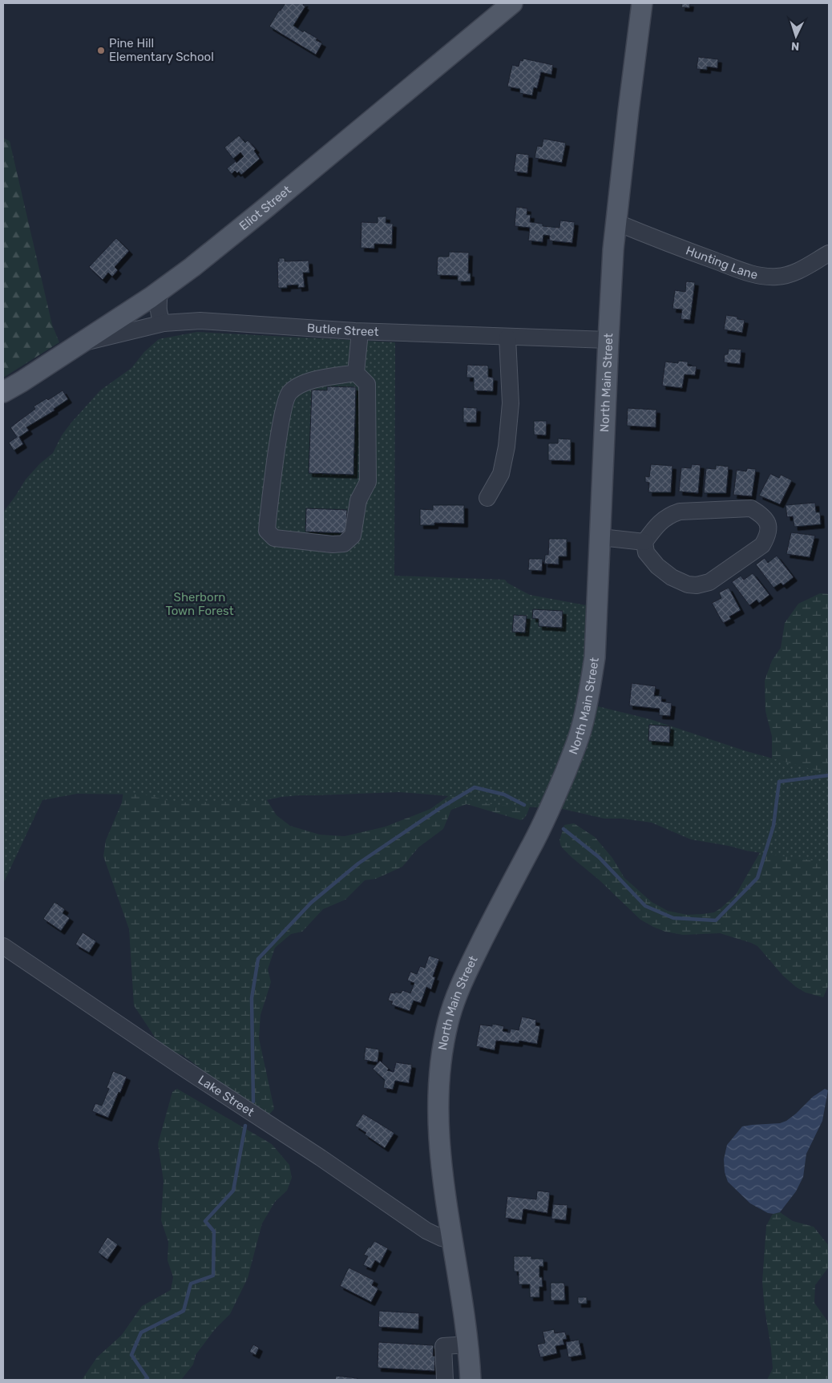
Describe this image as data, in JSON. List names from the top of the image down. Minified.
{"streets":{"main road":["Eliot Street","North Main Street"],"street":["Hunting Lane","Butler Street","Lake Street"]},"crossings":[["Eliot Street","Butler Street"],["Hunting Lane","North Main Street"],["Butler Street","North Main Street"],["North Main Street","Lake Street"]],"parks":["Sherborn Town Forest"],"places":["Pine Hill Elementary School"],"north":"bottom"}
